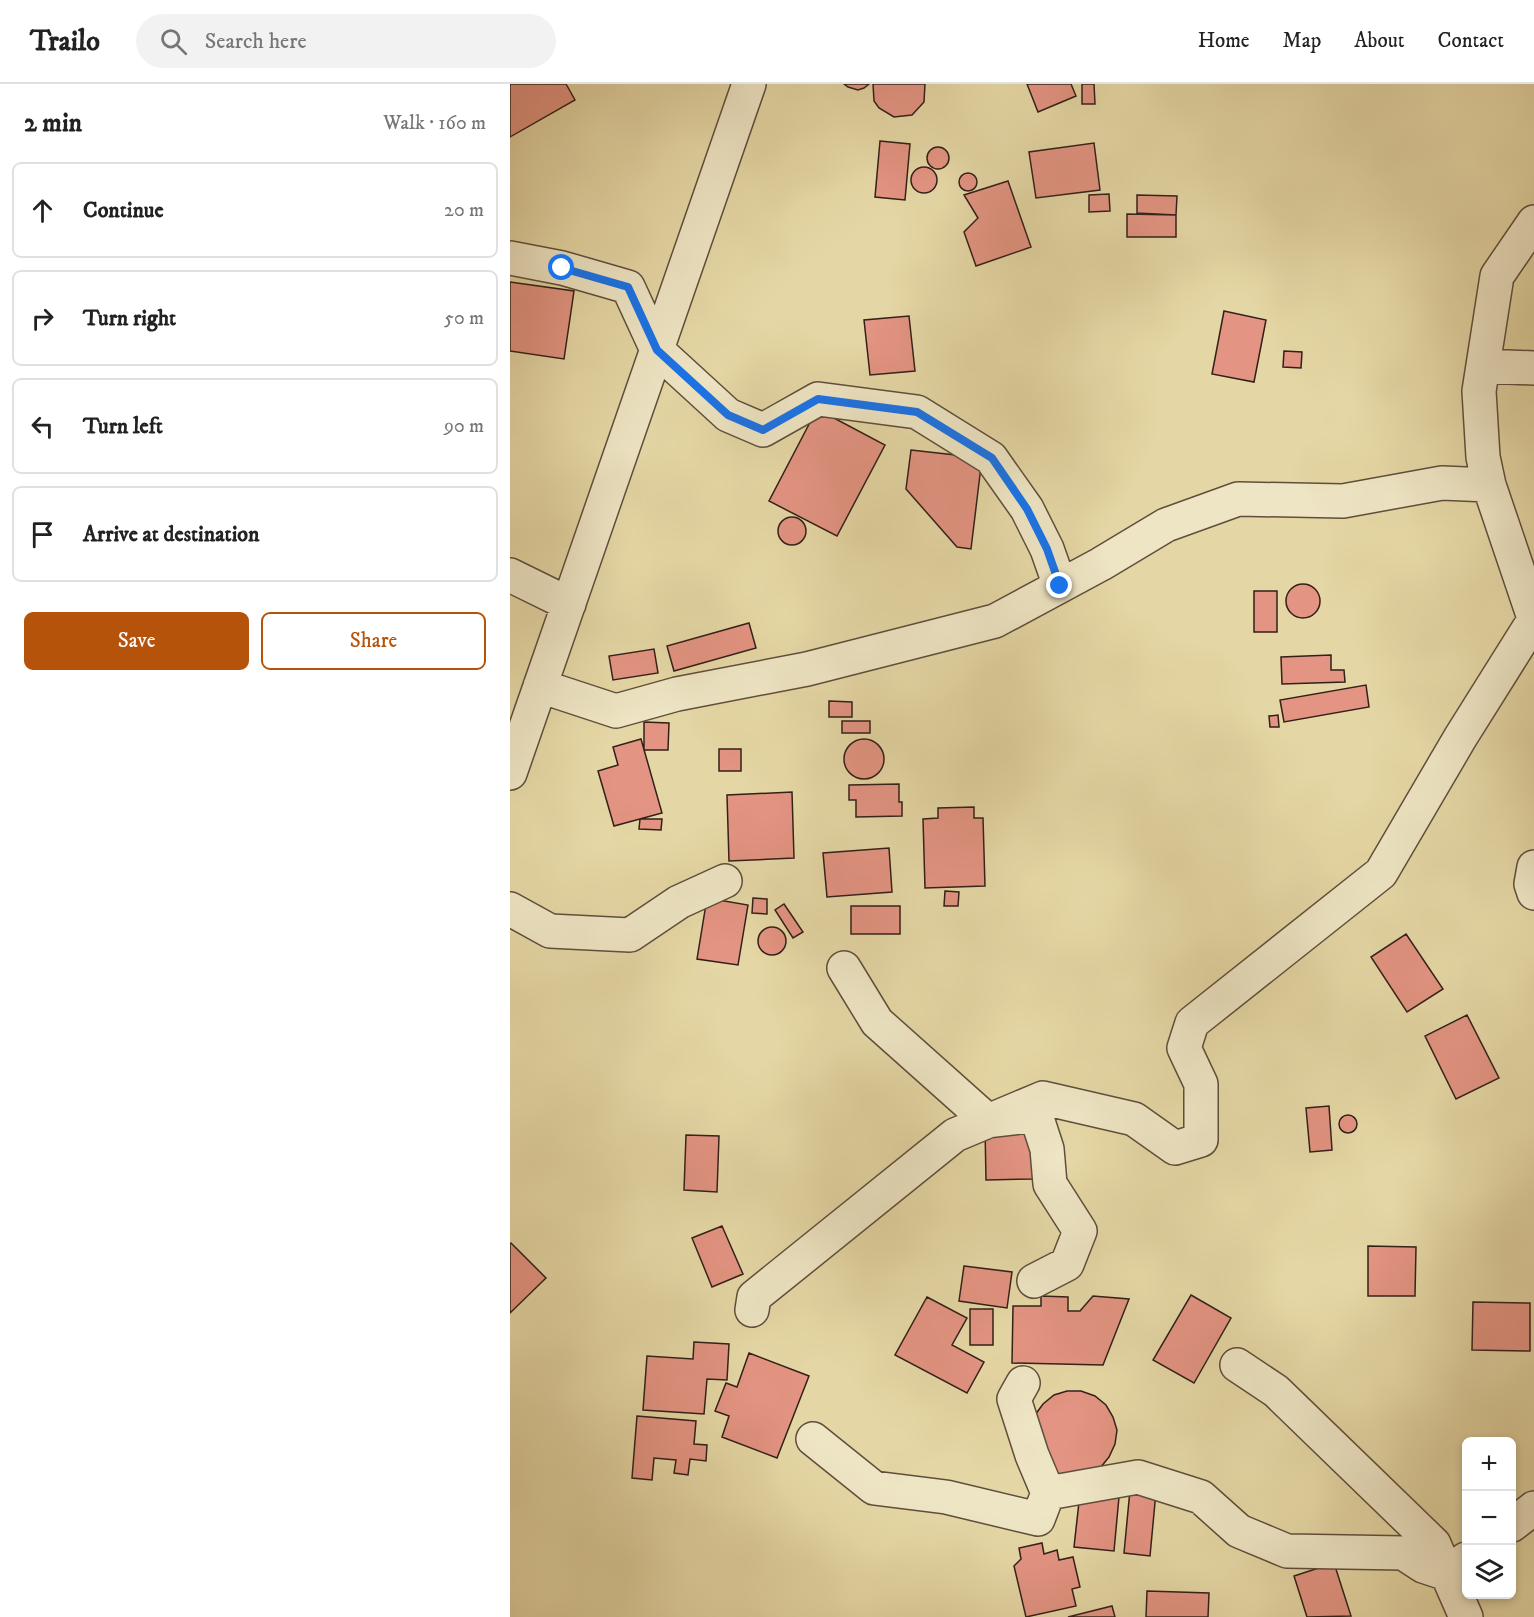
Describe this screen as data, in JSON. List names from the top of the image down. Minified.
{"page":{"header":"Trailo","search":"Search here","nav":["Home","Map","About","Contact"],"heading":["2 min","Walk · 160 m"],"list":[["Continue","20 m"],["Turn right","50 m"],["Turn left","90 m"],"Arrive at destination"],"buttons":["Save","Share"],"map_buttons":["+","−"]}}
